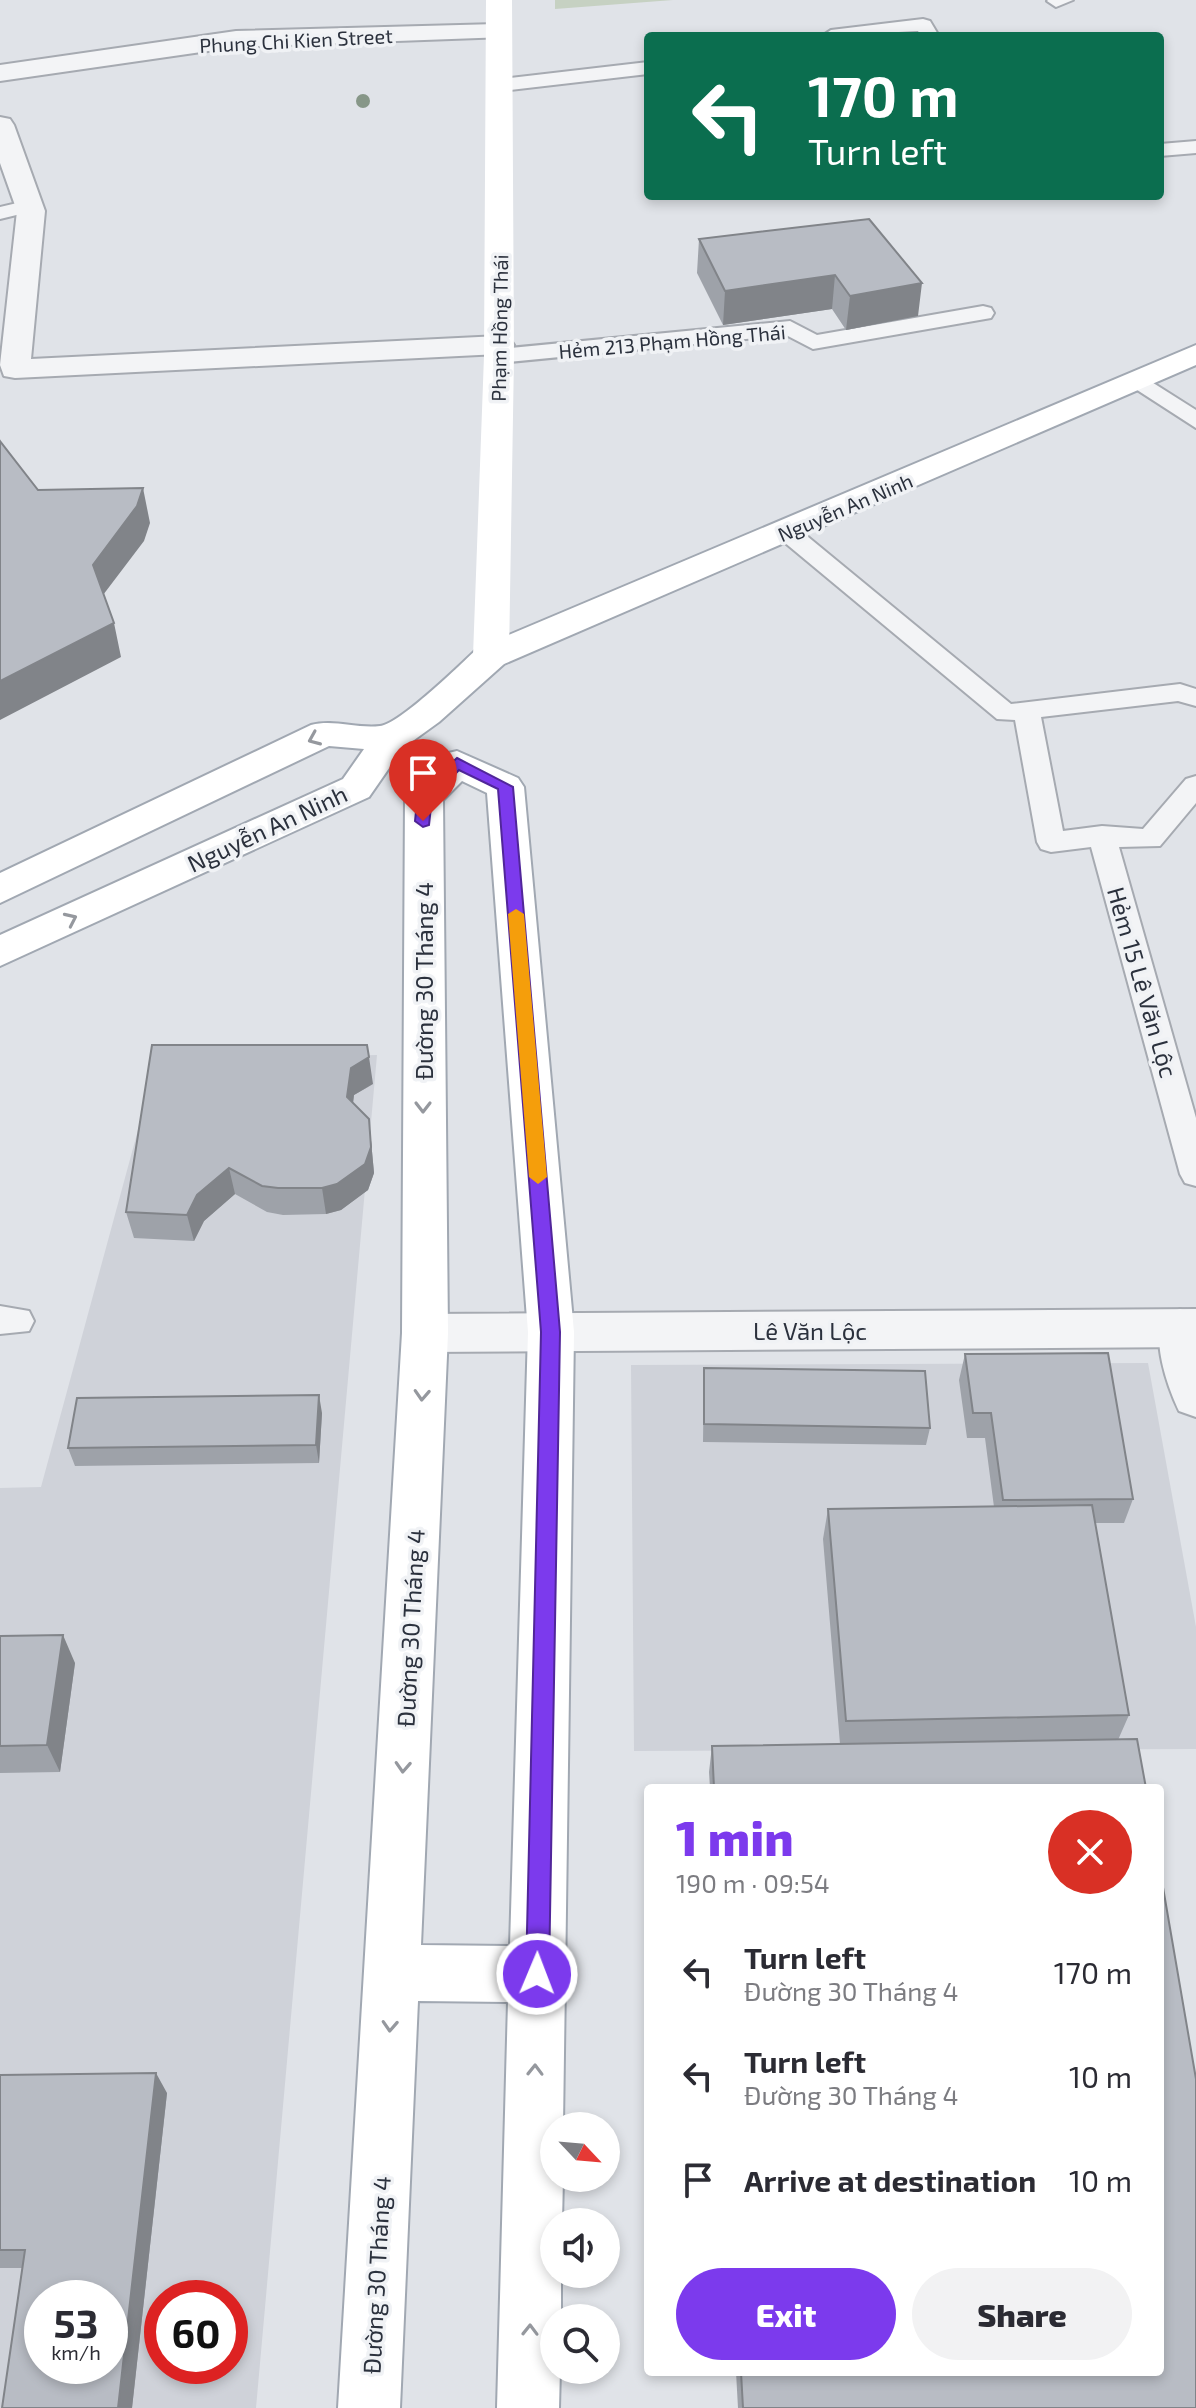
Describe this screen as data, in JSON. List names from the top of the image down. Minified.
{"streets":{"main road":["Phạm Hồng Thái","Nguyễn An Ninh","Đường 30 Tháng 4"],"street":["Phung Chi Kien Street","Lê Văn Lộc"],"lane":["Hẻm 213 Phạm Hồng Thái","Hẻm 15 Lê Văn Lộc"]},"crossings":[["Phung Chi Kien Street","Phạm Hồng Thái"],["Phạm Hồng Thái","Hẻm 213 Phạm Hồng Thái"],["Phạm Hồng Thái","Nguyễn An Ninh"],["Đường 30 Tháng 4","Lê Văn Lộc"]],"north":"bottom right","page":{"turn":["170 m","Turn left"],"heading":["1 min","190 m · 09:54"],"list":[{"name":"Turn left","note":"Đường 30 Tháng 4","value":"170 m"},{"name":"Turn left","note":"Đường 30 Tháng 4","value":"10 m"},{"name":"Arrive at destination","value":"10 m"}],"buttons":["Exit","Share"],"speed":"53 km/h","limit":"60"}}
